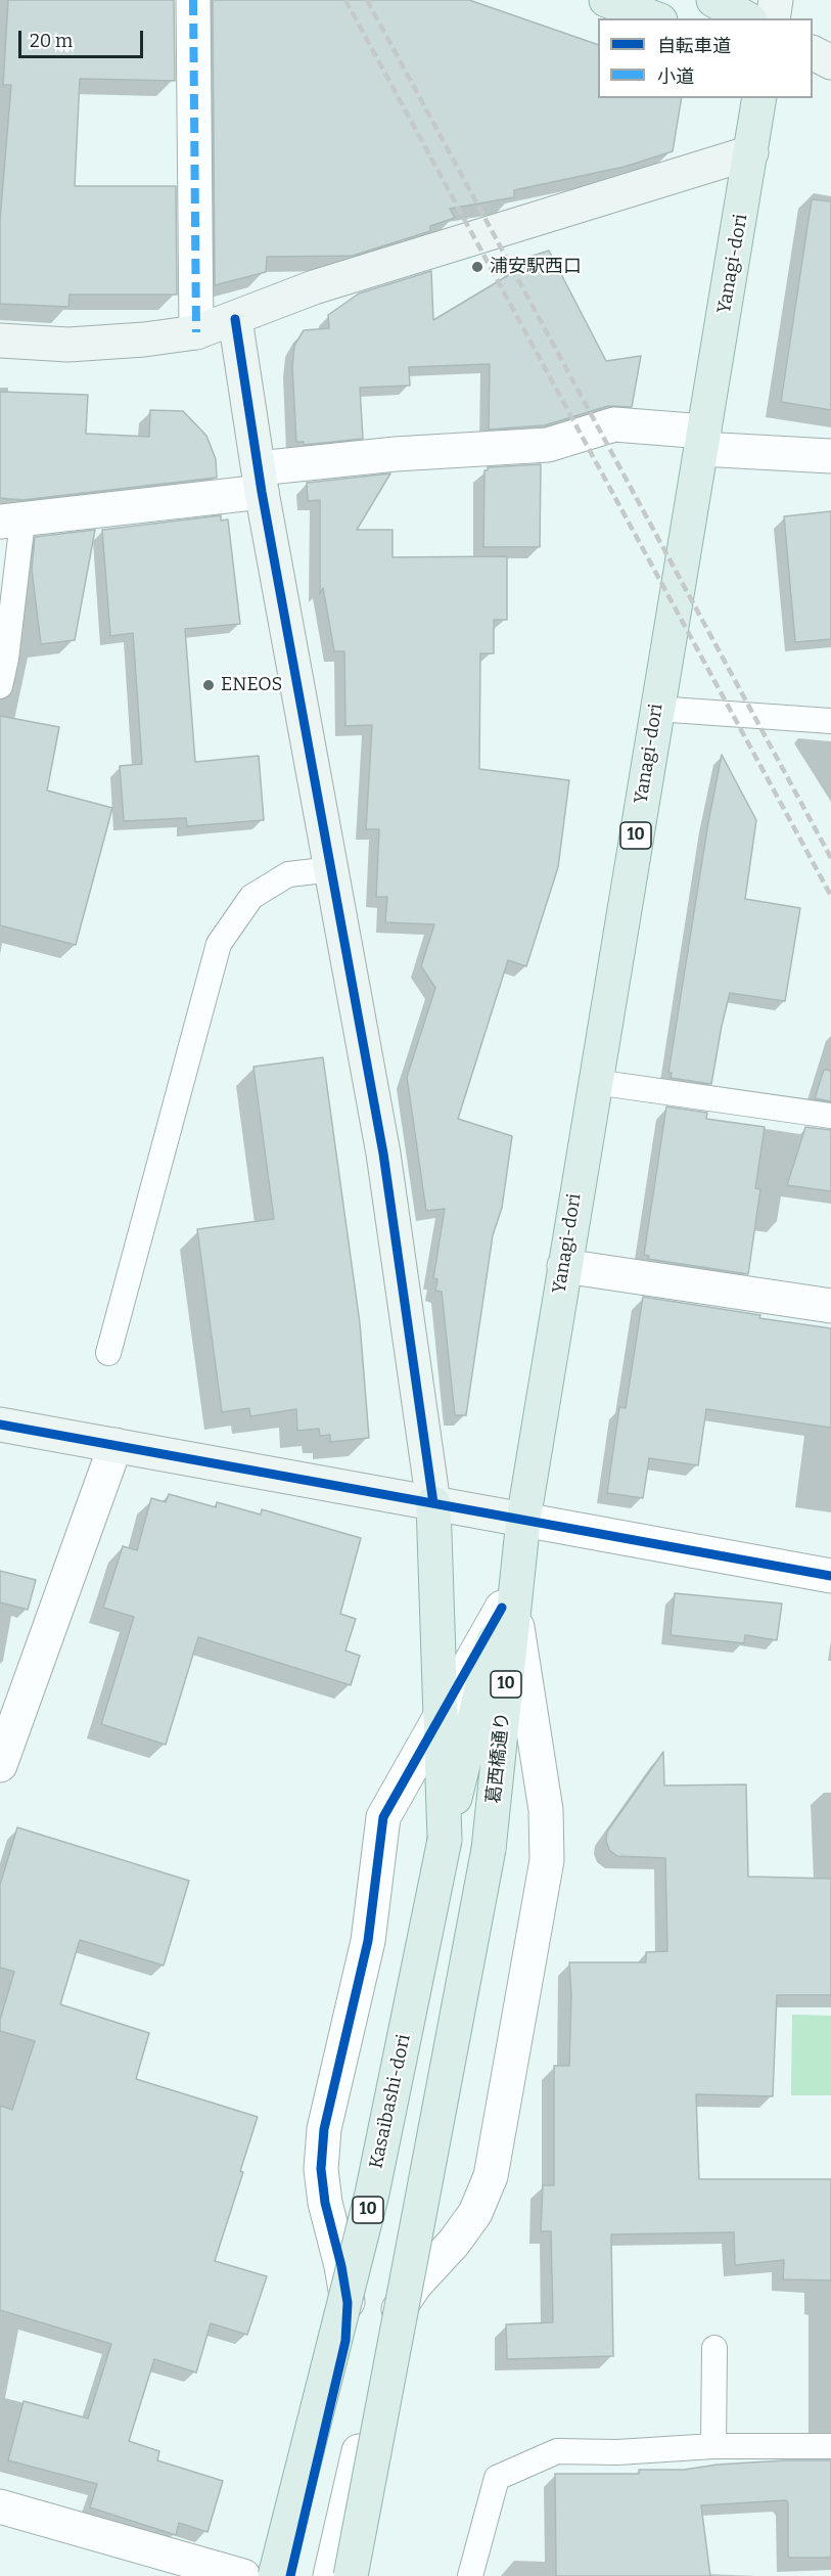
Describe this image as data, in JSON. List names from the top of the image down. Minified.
{"streets":{"main road":["Yanagi-dori","10","葛西橋通り","Kasaibashi-dori"]},"crossings":[["Yanagi-dori","葛西橋通り"],["葛西橋通り","Kasaibashi-dori"]],"places":["浦安駅西口","ENEOS"],"legend":["自転車道","小道"],"scale_bar":"20 m"}
